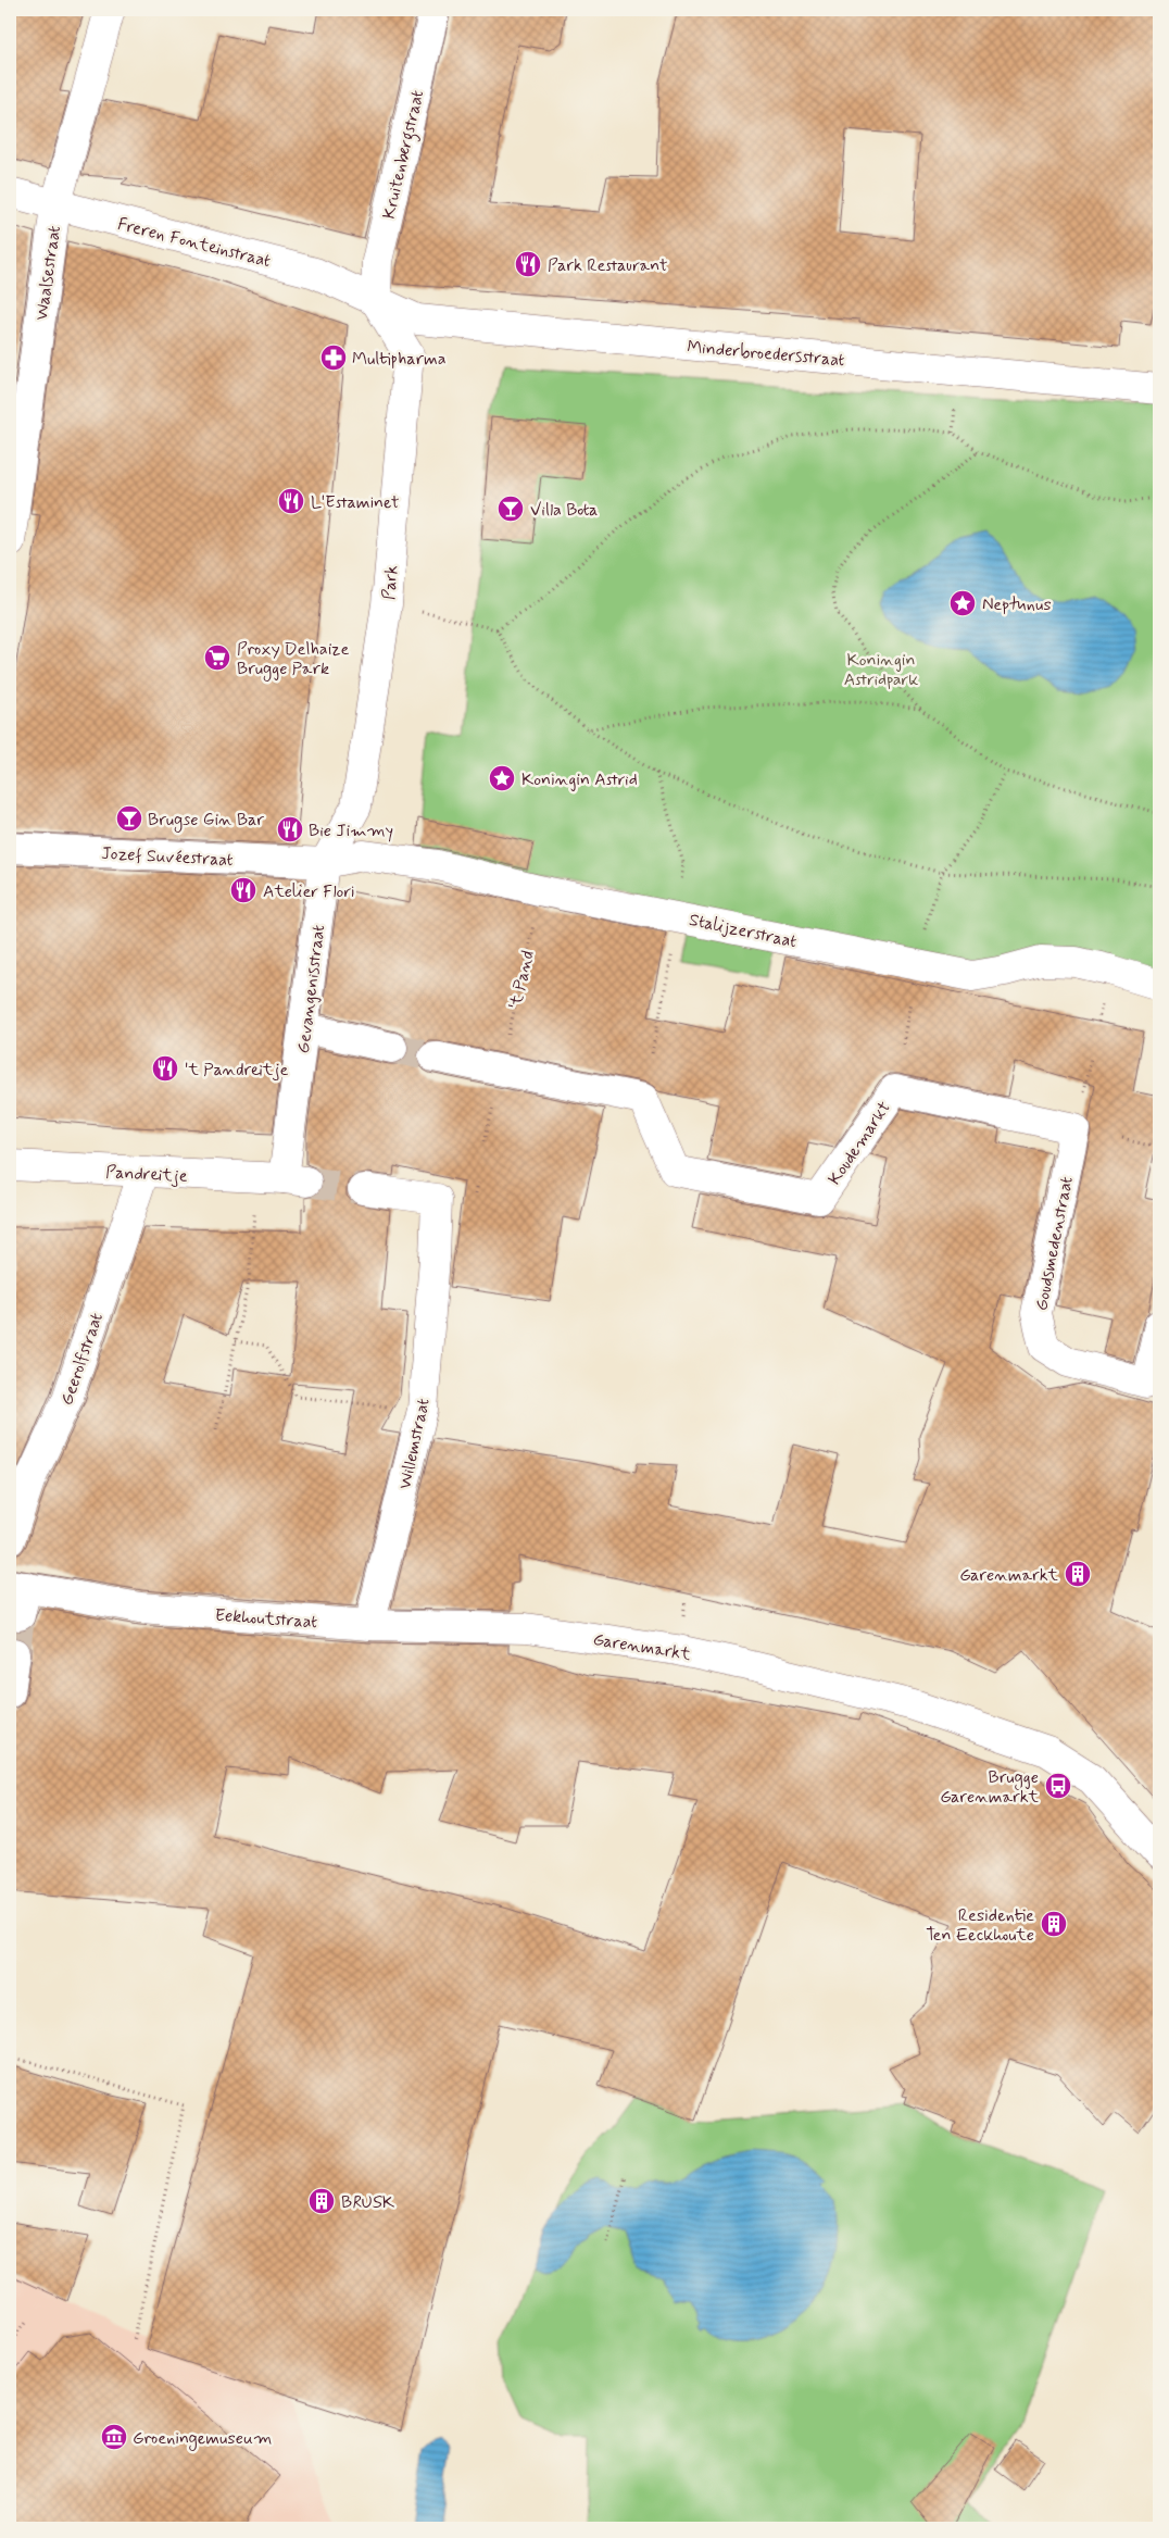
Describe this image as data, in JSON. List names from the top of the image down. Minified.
{"streets":{"street":["Kruitenbergstraat","Freren Fonteinstraat","Waalsestraat","Minderbroedersstraat","Park","Jozef Suvéestraat","Stalijzerstraat","Gevangenisstraat","Koudemarkt","Pandreitje","Goudsmedenstraat","Geerolfstraat","Willemstraat","Eekhoutstraat","Garenmarkt"],"path":["'t Pand"]},"crossings":[["Kruitenbergstraat","Freren Fonteinstraat"],["Kruitenbergstraat","Minderbroedersstraat"],["Kruitenbergstraat","Park"],["Freren Fonteinstraat","Waalsestraat"],["Freren Fonteinstraat","Minderbroedersstraat"],["Freren Fonteinstraat","Park"],["Minderbroedersstraat","Park"],["Park","Jozef Suvéestraat"],["Park","Stalijzerstraat"],["Park","Gevangenisstraat"],["Jozef Suvéestraat","Stalijzerstraat"],["Jozef Suvéestraat","Gevangenisstraat"],["Stalijzerstraat","'t Pand"],["Stalijzerstraat","Gevangenisstraat"],["'t Pand","Koudemarkt"],["Gevangenisstraat","Pandreitje"],["Koudemarkt","Goudsmedenstraat"],["Pandreitje","Geerolfstraat"],["Willemstraat","Eekhoutstraat"],["Eekhoutstraat","Garenmarkt"]],"parks":["Koningin Astridpark"],"places":{"restaurant":["Park Restaurant","L'Estaminet","Bie Jimmy","Atelier Flori","'t Pandreitje"],"pharmacy":["Multipharma"],"bar":["Villa Bota","Brugse Gin Bar"],"place":["Neptunus","Koningin Astrid"],"supermarket":["Proxy Delhaize Brugge Park"],"building":["Garenmarkt","Residentie Ten Eeckhoute","BRUSK"],"bus stop":["Brugge Garenmarkt"],"museum":["Groeningemuseum"]}}
